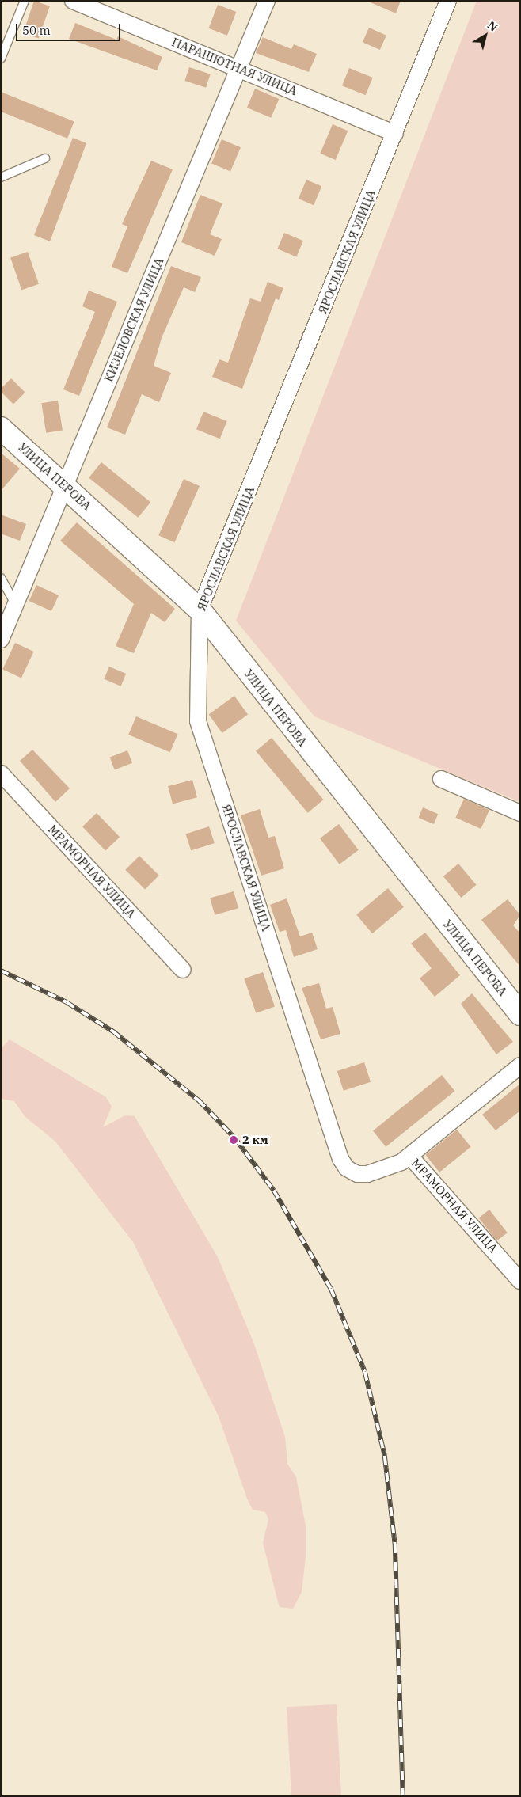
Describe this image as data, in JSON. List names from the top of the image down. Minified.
{"streets":{"main road":["УЛИЦА ПЕРОВА"],"street":["ПАРАШЮТНАЯ УЛИЦА","ЯРОСЛАВСКАЯ УЛИЦА","КИЗЕЛОВСКАЯ УЛИЦА","МРАМОРНАЯ УЛИЦА"]},"crossings":[["ПАРАШЮТНАЯ УЛИЦА","ЯРОСЛАВСКАЯ УЛИЦА"],["ПАРАШЮТНАЯ УЛИЦА","КИЗЕЛОВСКАЯ УЛИЦА"],["ЯРОСЛАВСКАЯ УЛИЦА","УЛИЦА ПЕРОВА"],["ЯРОСЛАВСКАЯ УЛИЦА","МРАМОРНАЯ УЛИЦА"],["КИЗЕЛОВСКАЯ УЛИЦА","УЛИЦА ПЕРОВА"]],"places":["2 км"],"scale_bar":"50 m","north":"top right"}
